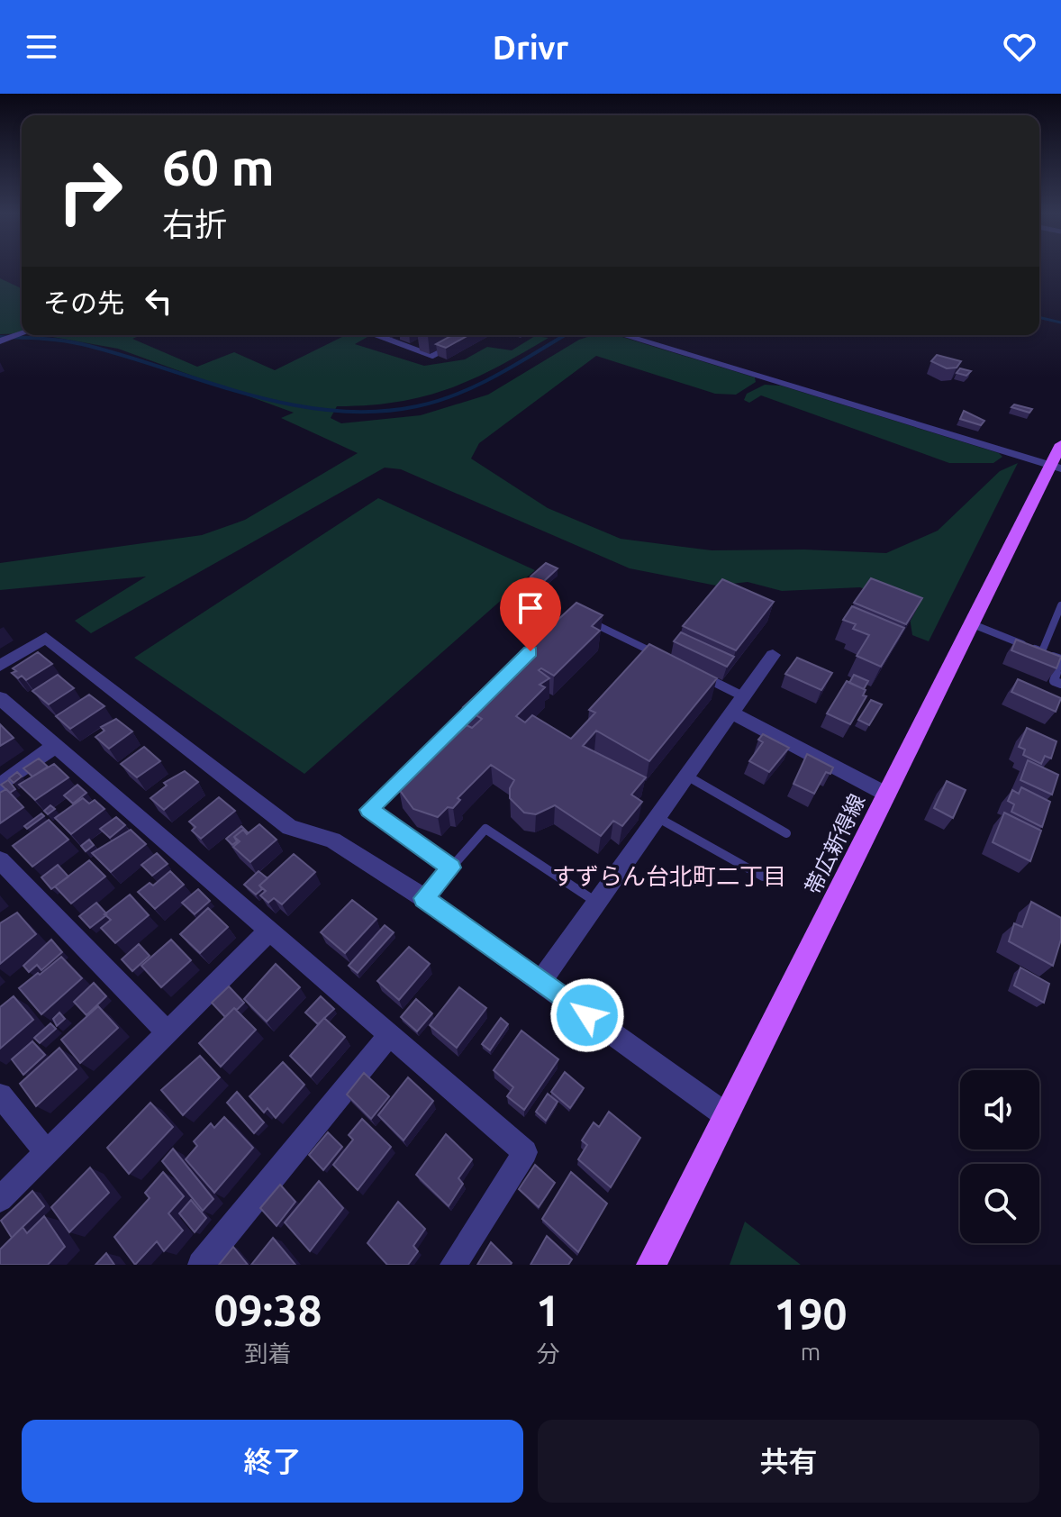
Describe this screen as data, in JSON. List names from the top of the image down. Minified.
{"streets":{"main road":["帯広新得線"]},"districts":["すずらん台北町二丁目"],"page":{"header":"Drivr","turn":["60 m","右折"],"then":"その先","eta":["09:38","到着","1","分","190","m"],"buttons":["終了","共有"]}}
